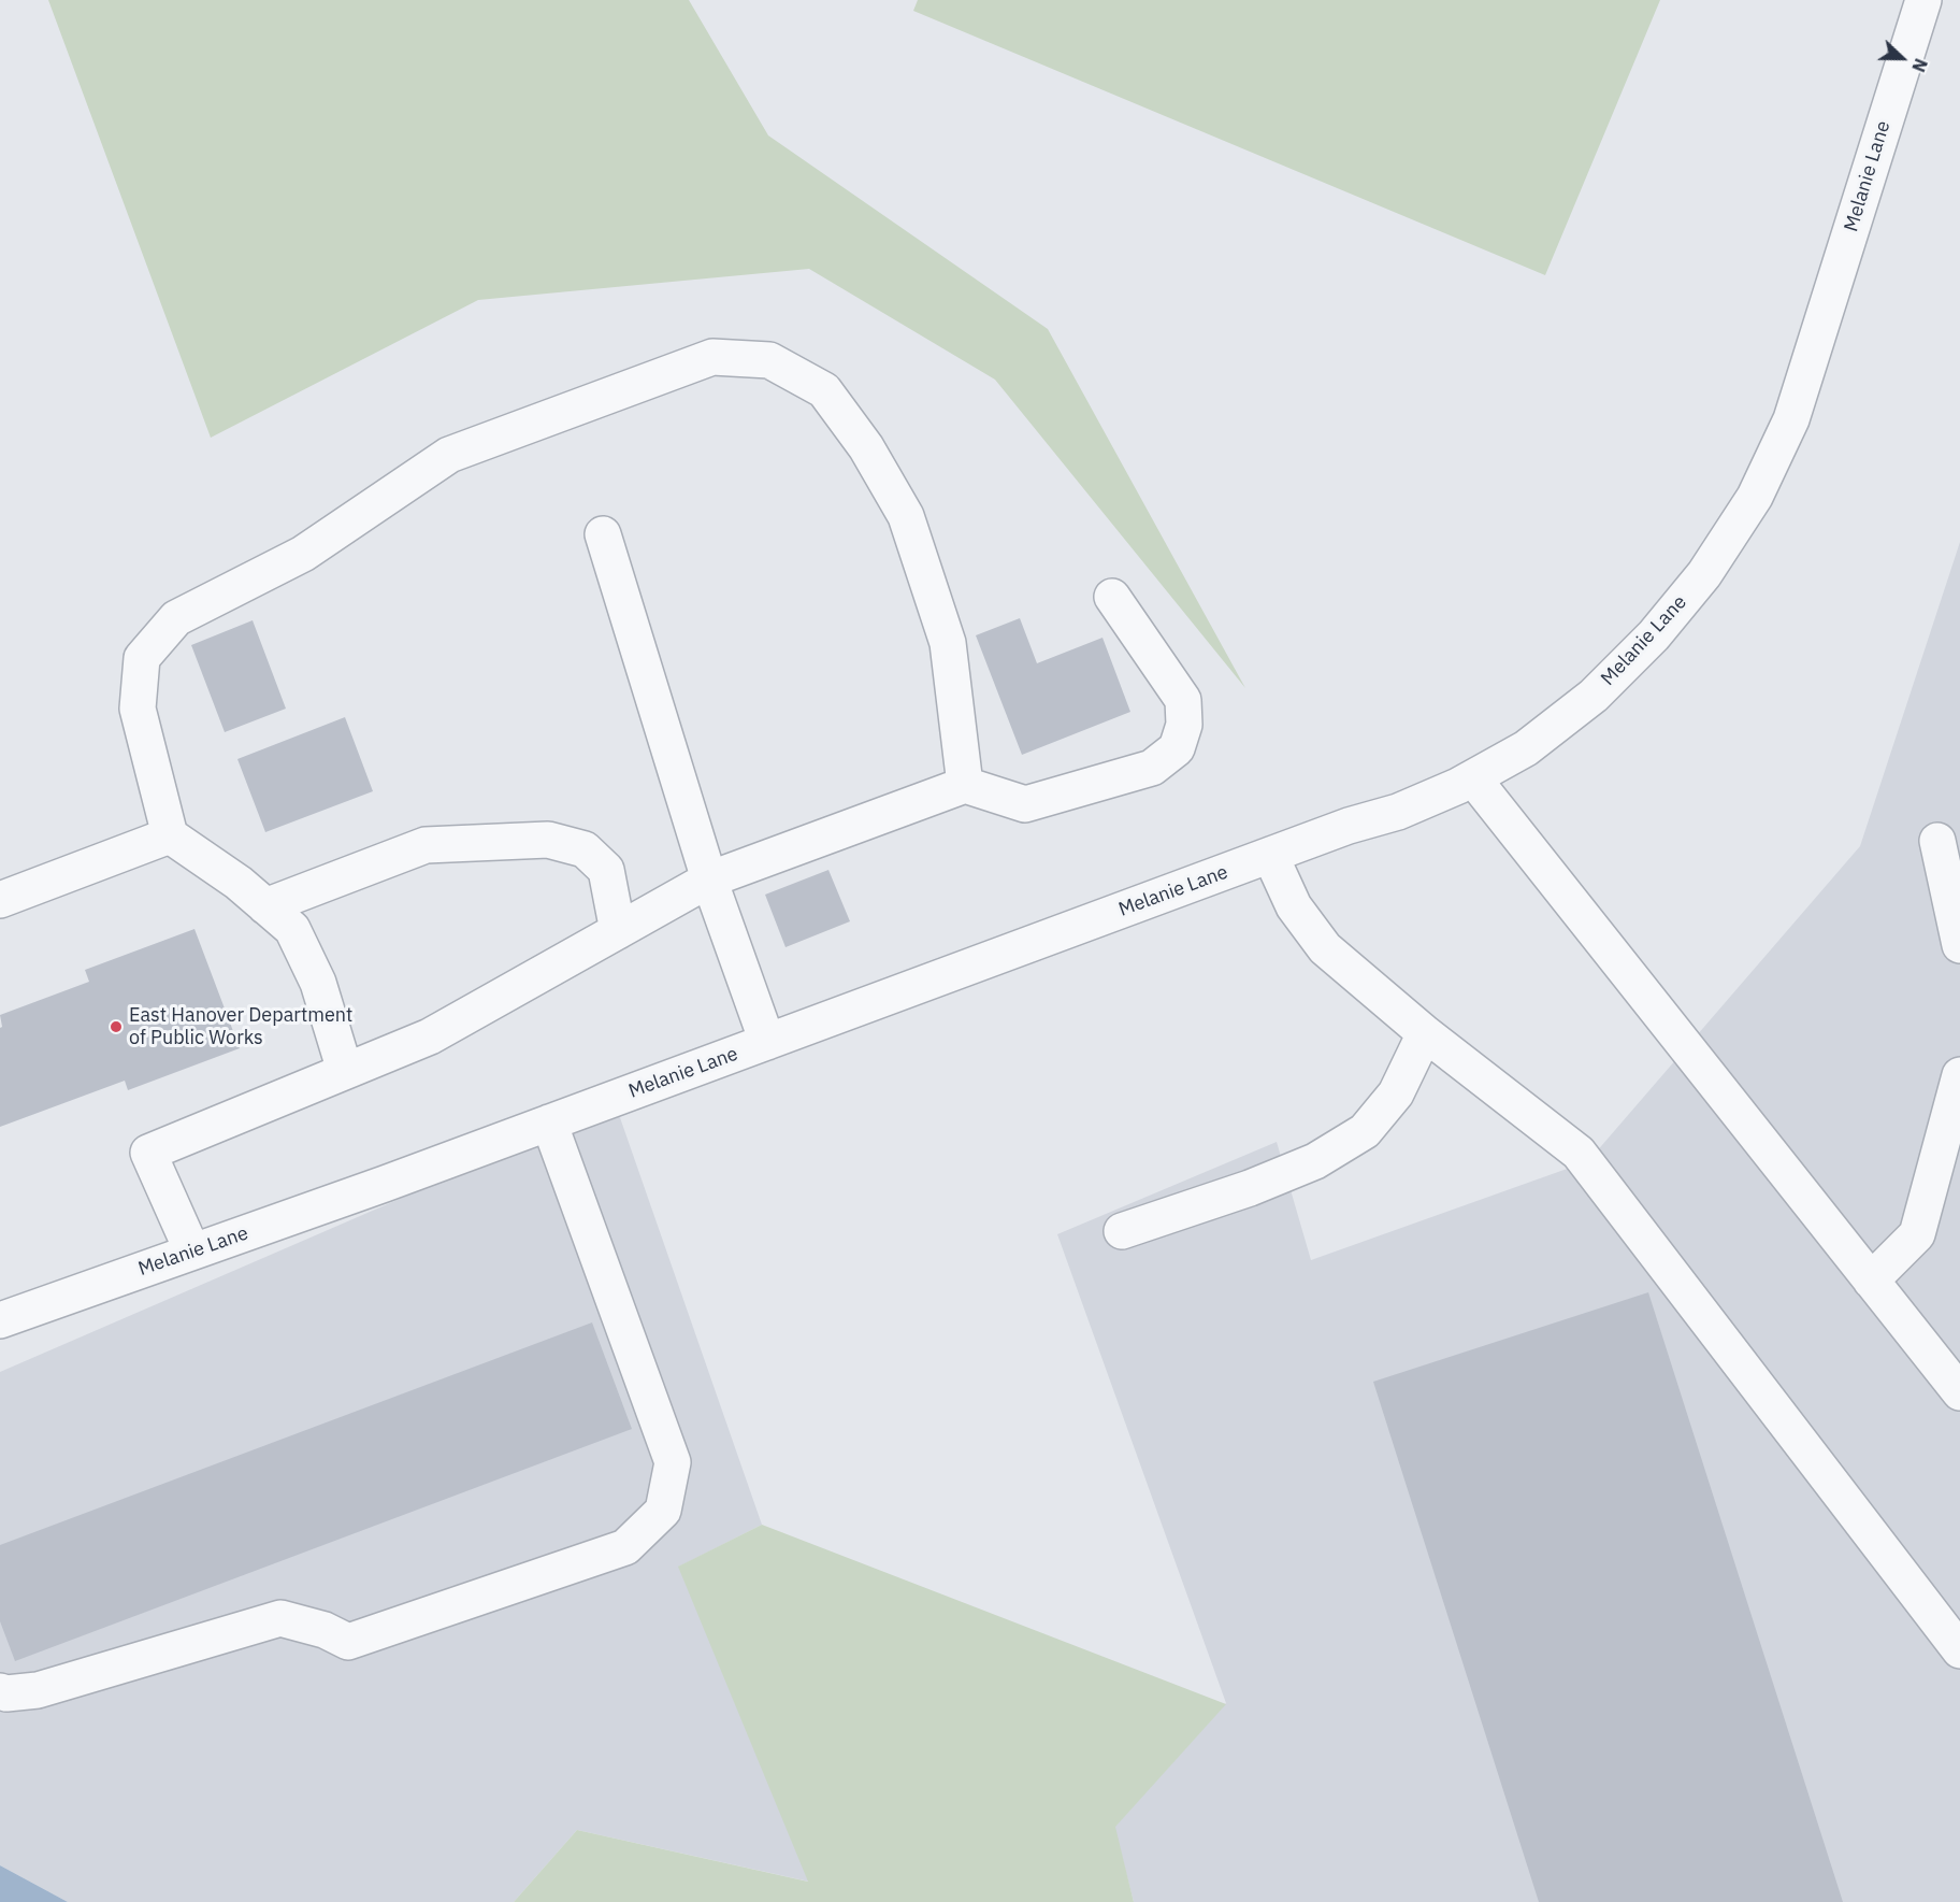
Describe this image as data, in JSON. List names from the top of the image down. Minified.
{"streets":{"street":["Melanie Lane"]},"places":["East Hanover Department of Public Works"],"north":"right"}
